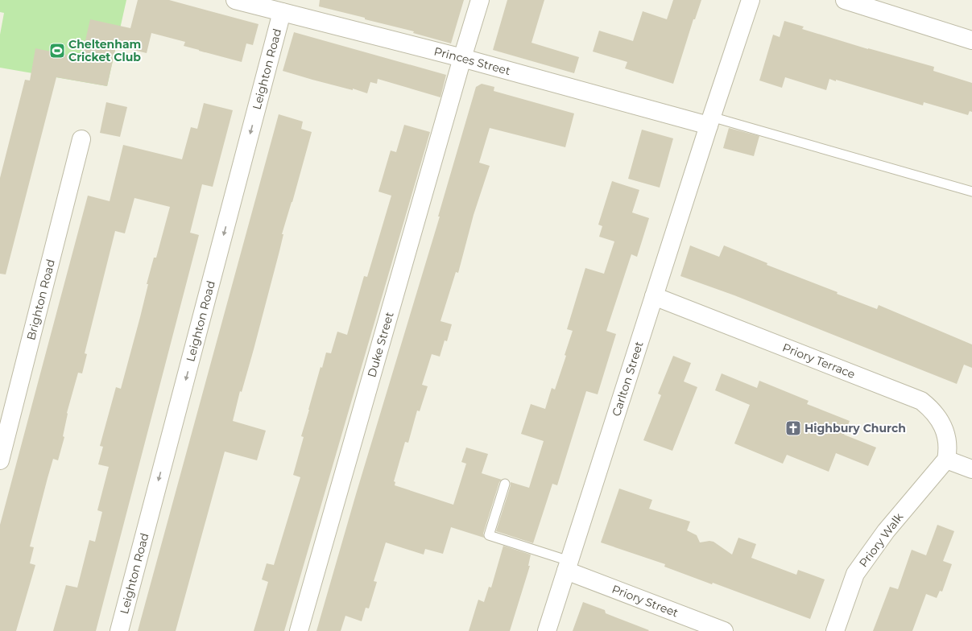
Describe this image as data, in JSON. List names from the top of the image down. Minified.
{"streets":{"street":["Princes Street","Leighton Road","Brighton Road","Duke Street","Priory Terrace","Carlton Street","Priory Walk","Priory Street"]},"crossings":[["Princes Street","Leighton Road"],["Princes Street","Duke Street"],["Princes Street","Carlton Street"],["Priory Terrace","Carlton Street"],["Priory Terrace","Priory Walk"],["Carlton Street","Priory Street"]],"one_way":["Leighton Road"],"places":{"sports":["Cheltenham Cricket Club"],"church":["Highbury Church"]}}
